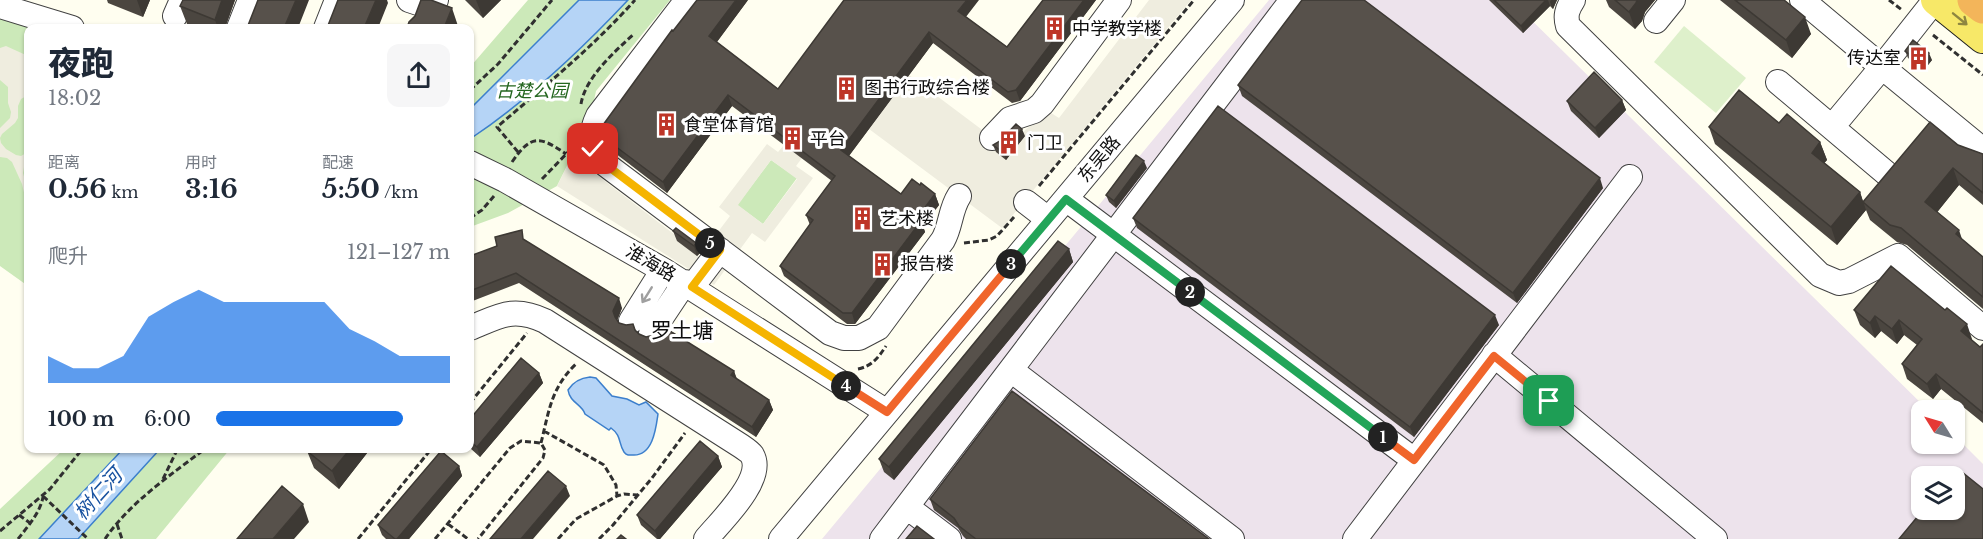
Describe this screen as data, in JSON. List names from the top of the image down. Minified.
{"streets":{"street":["东吴路","淮海路"]},"crossings":[["东吴路","淮海路"]],"districts":["罗土塘"],"water":["树仁河"],"parks":["古楚公园"],"places":{"building":["中学教学楼","传达室","图书行政综合楼","食堂体育馆","平台","门卫","艺术楼","报告楼"]},"north":"top left","page":{"heading":["夜跑","18:02"],"stats":[["距离","0.56 km"],["用时","3:16"],["配速","5:50 /km"]],"pins":["5","3","2","4","1"],"chart":["爬升","121–127 m"],"list":[{"name":"100 m","note":"6:00"}]}}
